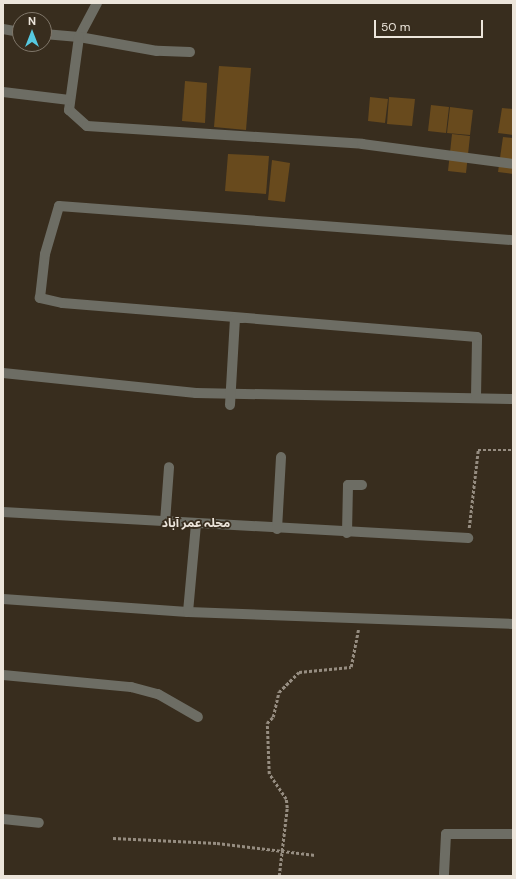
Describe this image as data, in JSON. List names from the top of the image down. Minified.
{"districts":["محلہ عمر آباد"],"scale_bar":"50 m","north":"top"}
